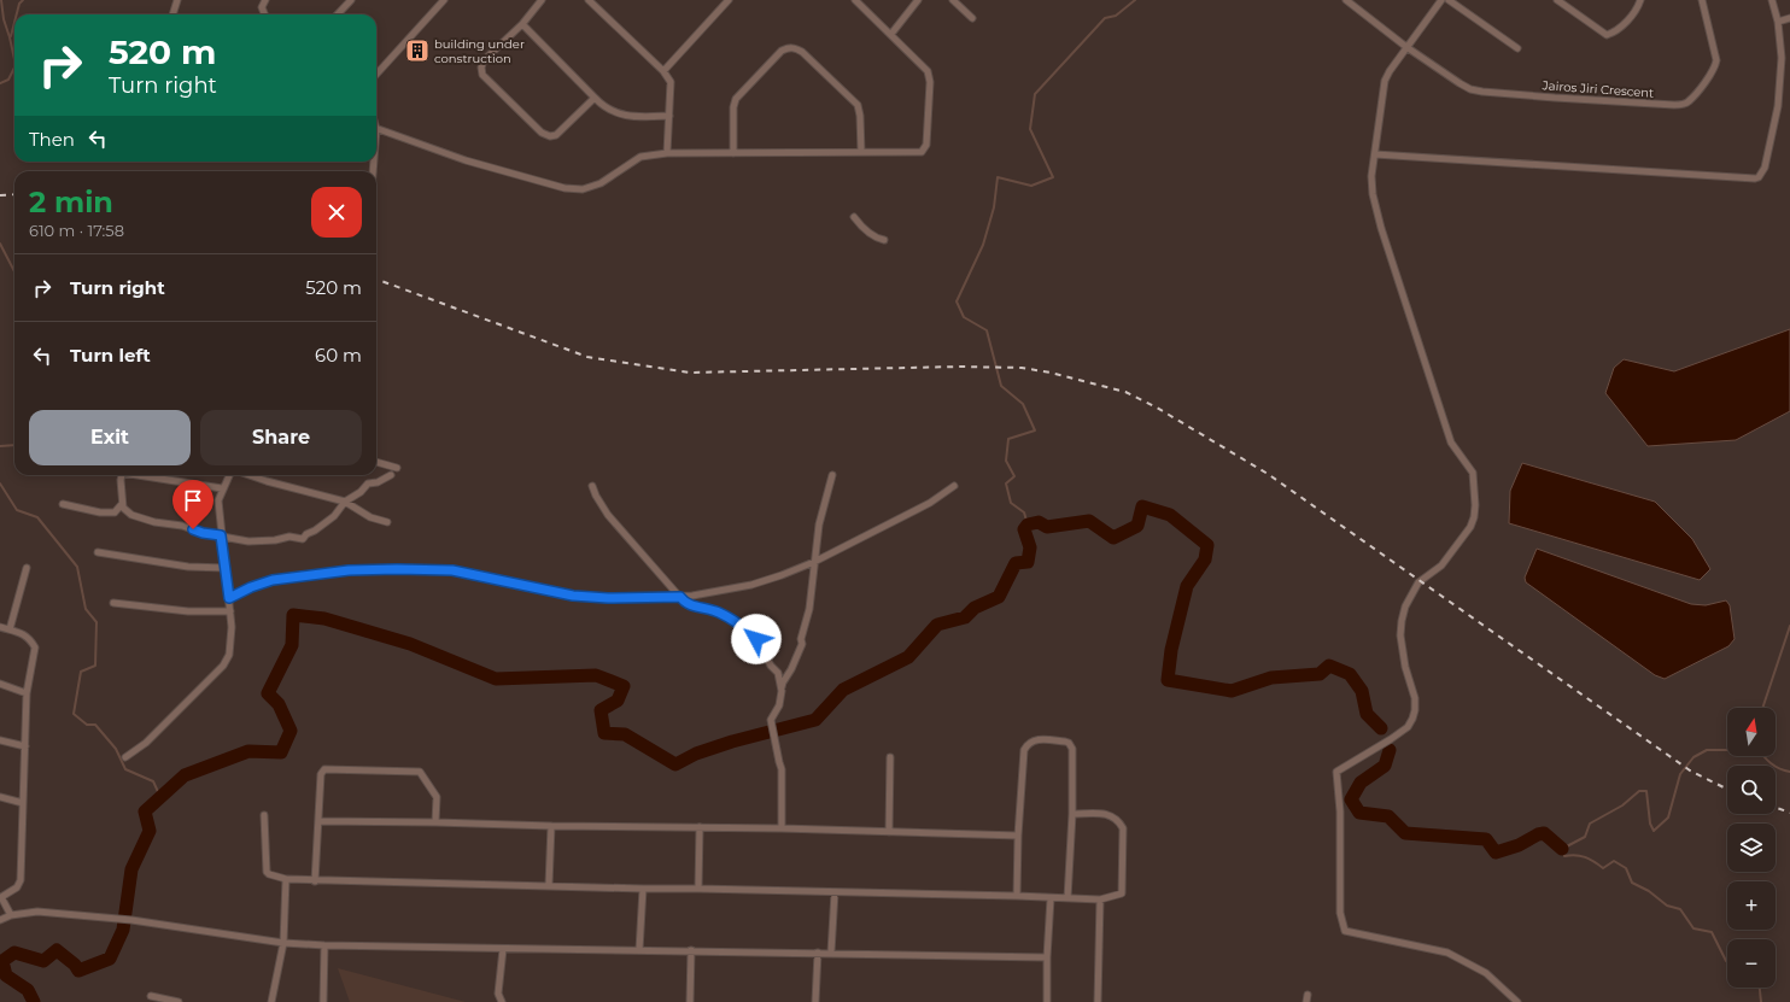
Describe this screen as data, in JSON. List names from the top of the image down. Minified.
{"streets":{"street":["Jairos Jiri Crescent"]},"places":{"building":["building under construction"]},"north":"top","page":{"turn":["520 m","Turn right"],"then":"Then","heading":["2 min","610 m · 17:58"],"list":[{"name":"Turn right","value":"520 m"},{"name":"Turn left","value":"60 m"}],"buttons":["Exit","Share"],"map_buttons":["+","−"]}}
